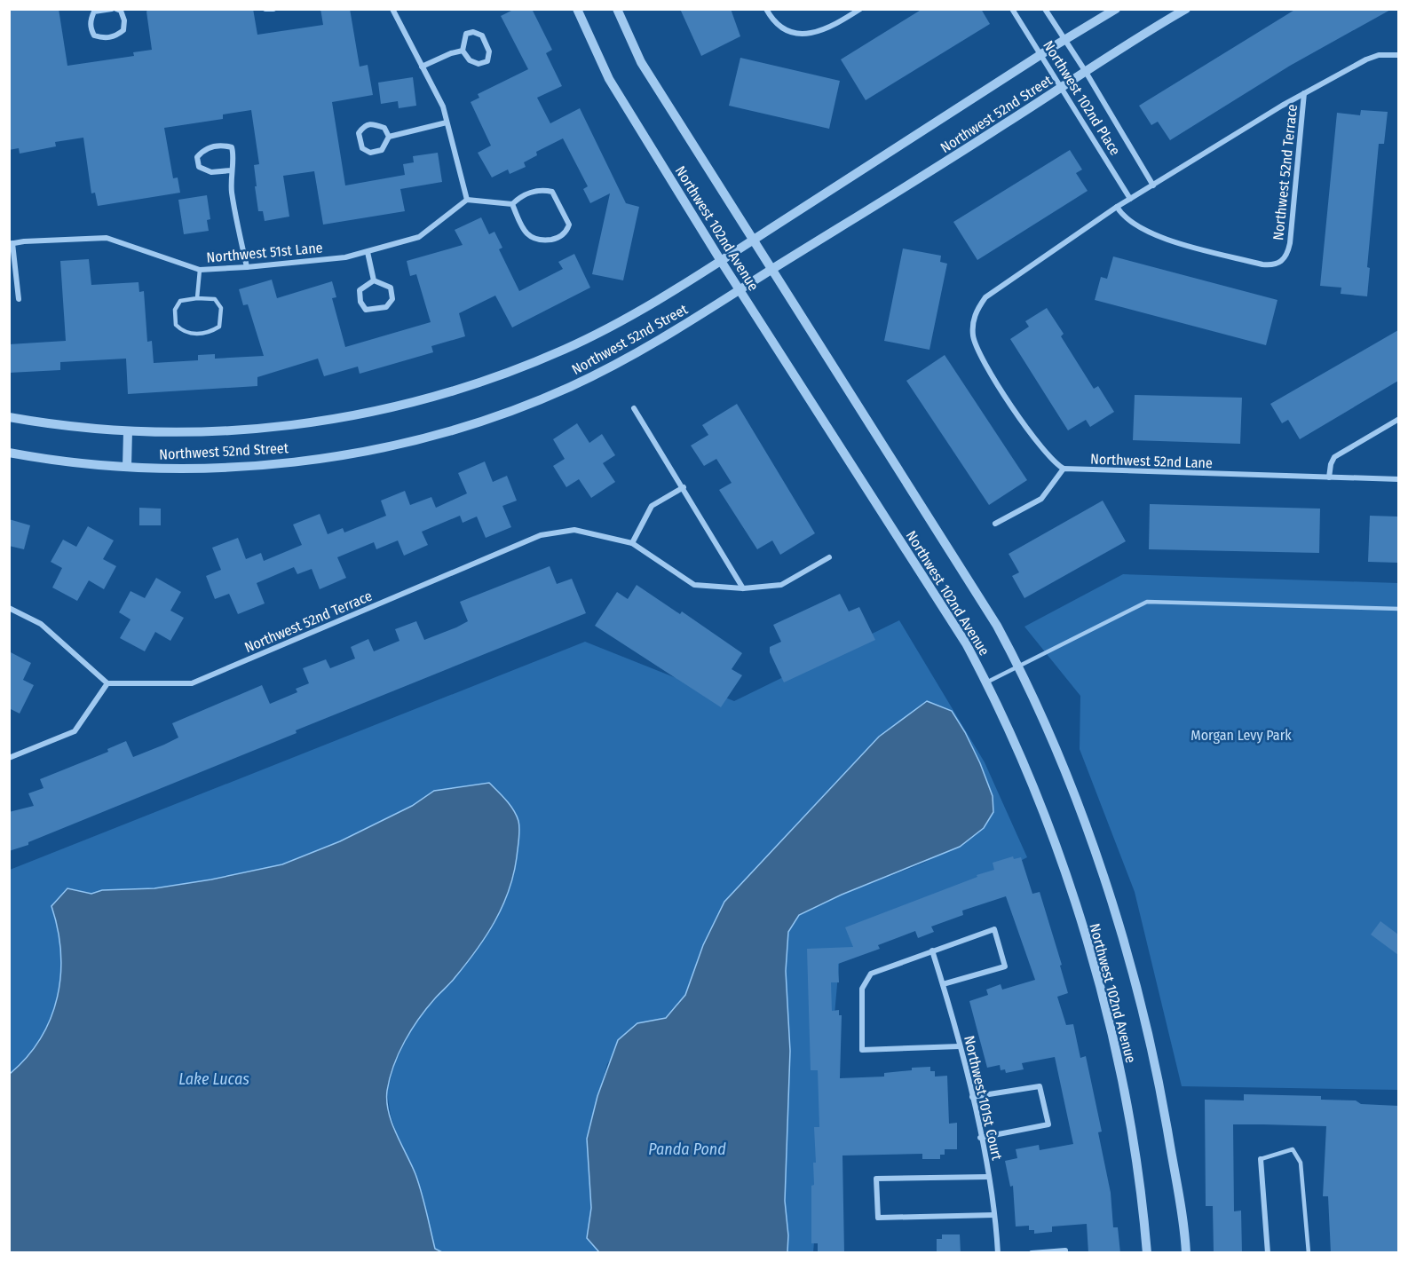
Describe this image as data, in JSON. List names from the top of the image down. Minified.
{"streets":{"street":["Northwest 102nd Place","Northwest 52nd Street","Northwest 52nd Terrace","Northwest 102nd Avenue","Northwest 51st Lane","Northwest 52nd Lane","Northwest 101st Court"]},"crossings":[["Northwest 102nd Place","Northwest 52nd Street"],["Northwest 102nd Place","Northwest 52nd Terrace"],["Northwest 52nd Street","Northwest 102nd Avenue"],["Northwest 52nd Terrace","Northwest 52nd Lane"]],"water":["Lake Lucas","Panda Pond"],"parks":["Morgan Levy Park"]}
